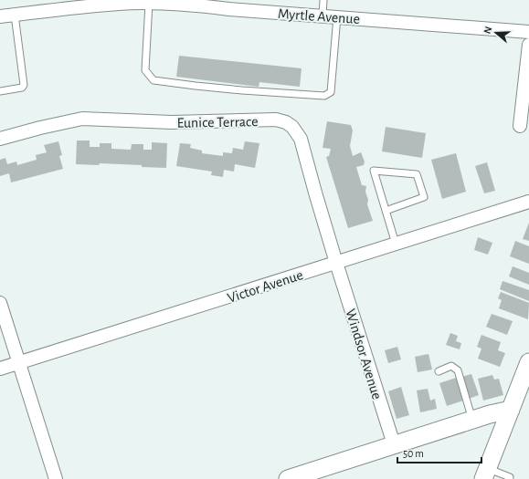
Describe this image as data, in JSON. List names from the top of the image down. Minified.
{"streets":{"street":["Myrtle Avenue","Eunice Terrace","Victor Avenue","Windsor Avenue"]},"crossings":[["Eunice Terrace","Victor Avenue"],["Eunice Terrace","Windsor Avenue"],["Victor Avenue","Windsor Avenue"]],"scale_bar":"50 m","north":"left"}
